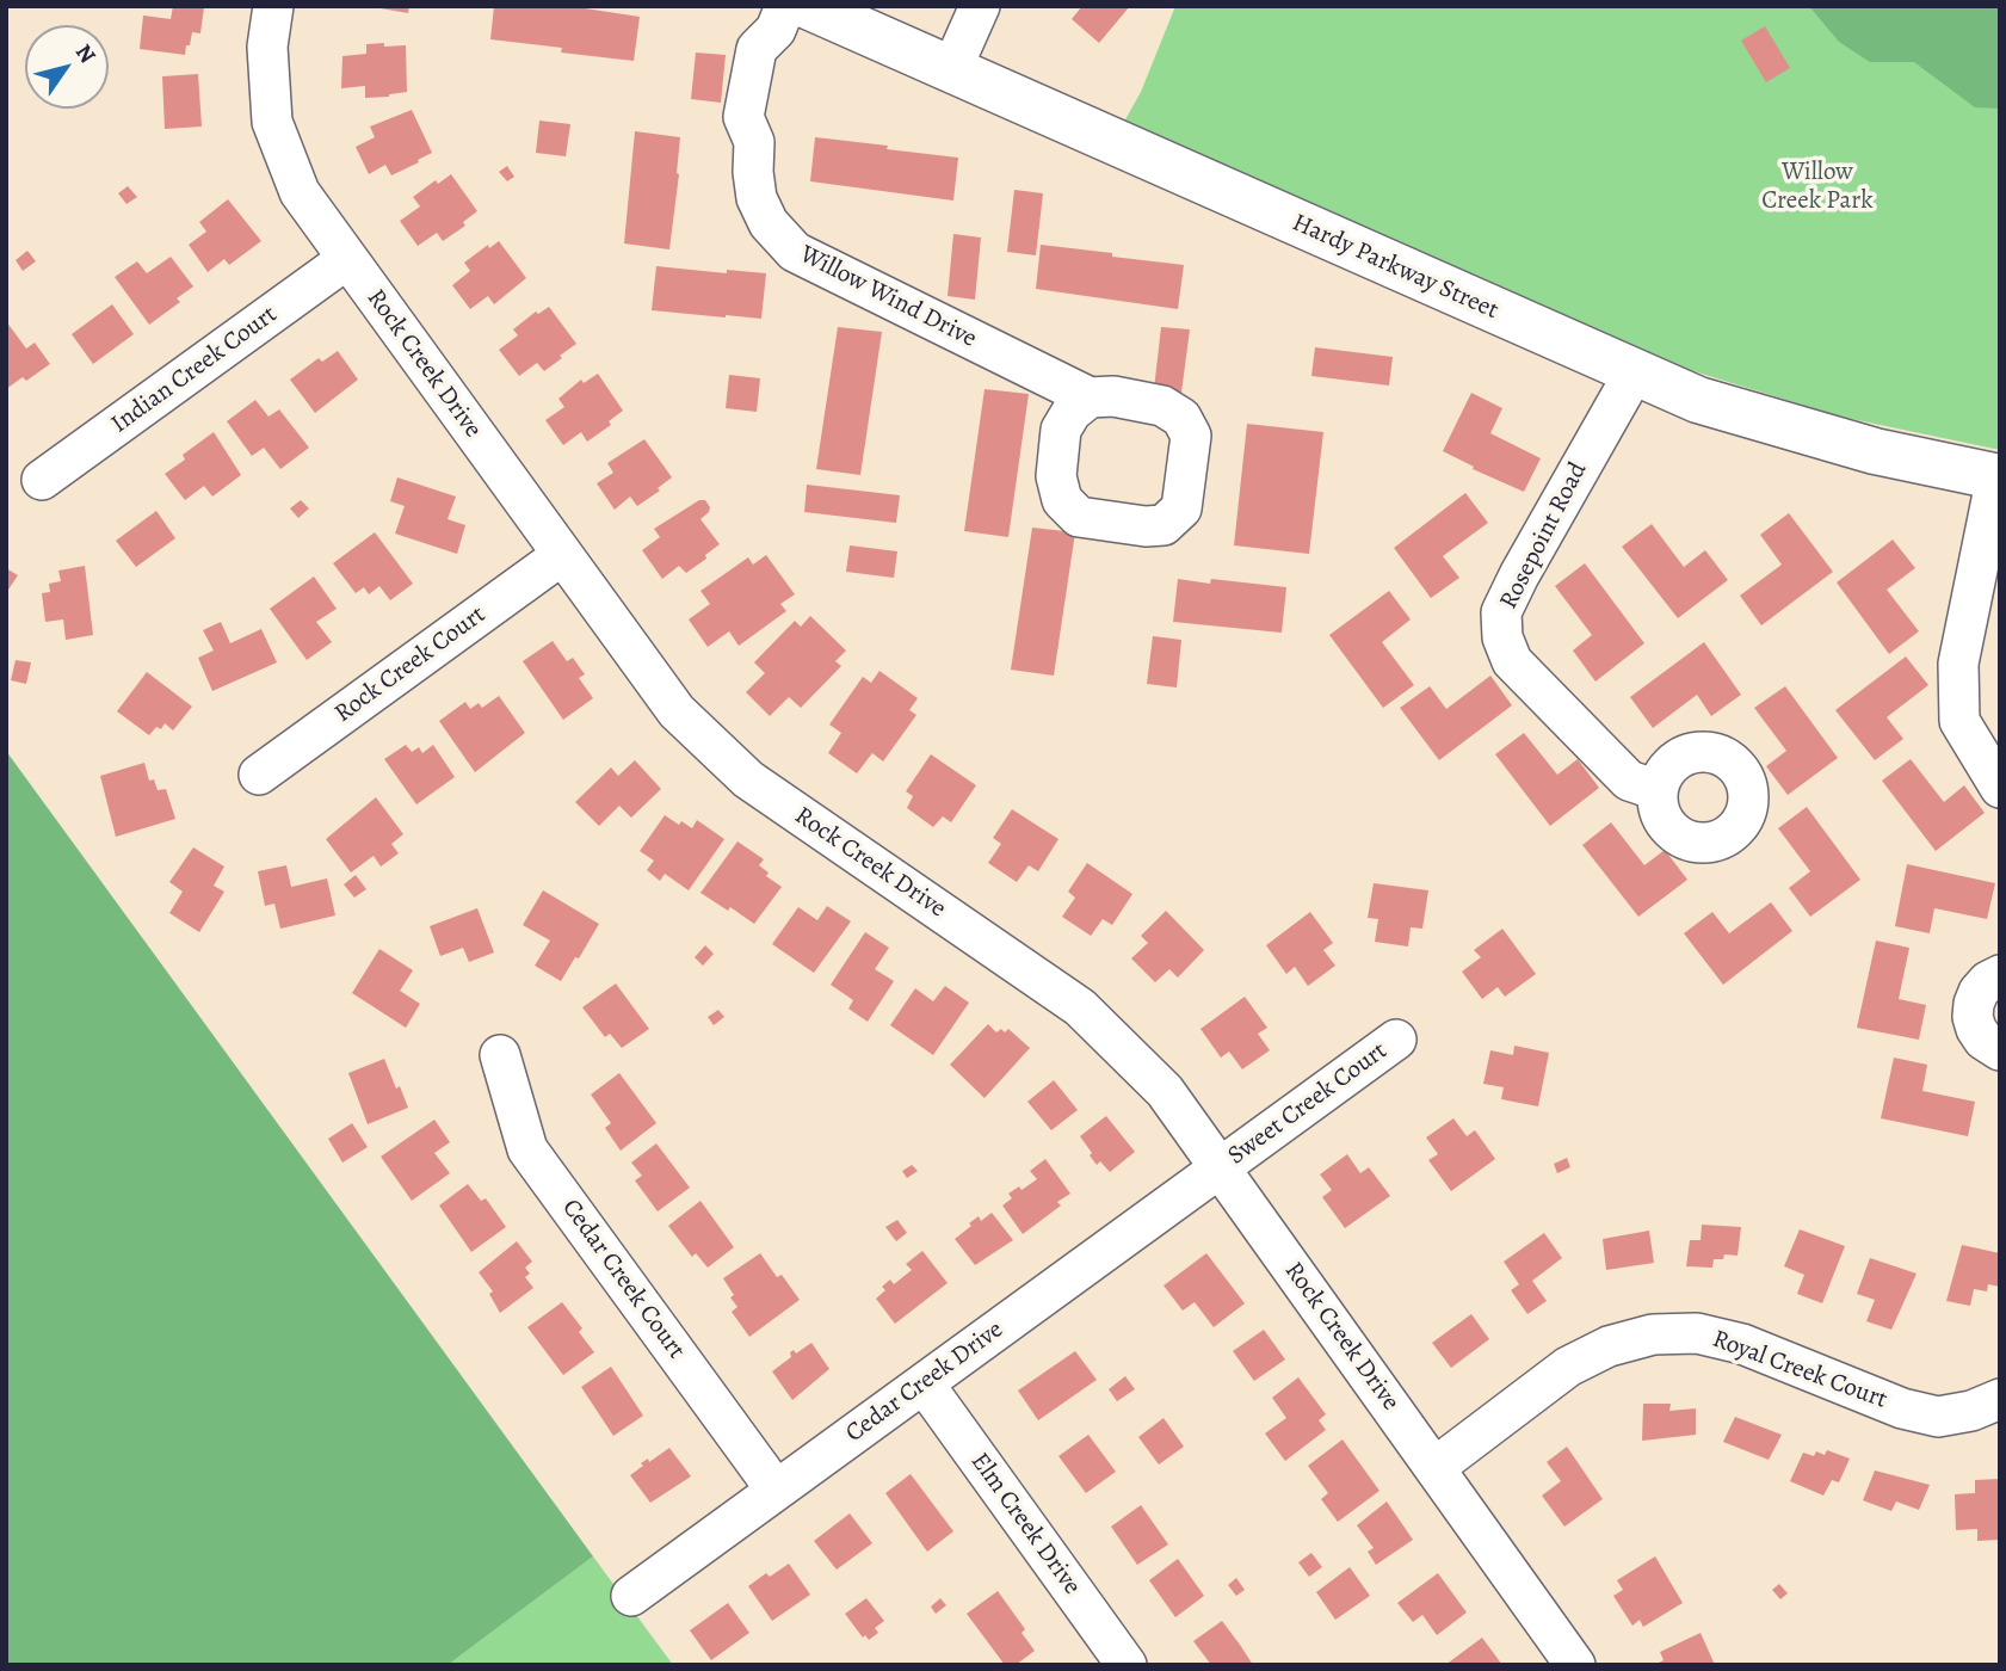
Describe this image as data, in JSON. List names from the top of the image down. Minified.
{"streets":{"main road":["Hardy Parkway Street"],"street":["Willow Wind Drive","Rock Creek Drive","Indian Creek Court","Rosepoint Road","Rock Creek Court","Sweet Creek Court","Cedar Creek Court","Royal Creek Court","Cedar Creek Drive","Elm Creek Drive"]},"crossings":[["Hardy Parkway Street","Willow Wind Drive"],["Hardy Parkway Street","Rosepoint Road"],["Rock Creek Drive","Indian Creek Court"],["Rock Creek Drive","Rock Creek Court"],["Rock Creek Drive","Sweet Creek Court"],["Rock Creek Drive","Royal Creek Court"],["Rock Creek Drive","Cedar Creek Drive"],["Sweet Creek Court","Cedar Creek Drive"],["Cedar Creek Court","Cedar Creek Drive"],["Cedar Creek Drive","Elm Creek Drive"]],"parks":["Willow Creek Park"],"north":"top right"}
